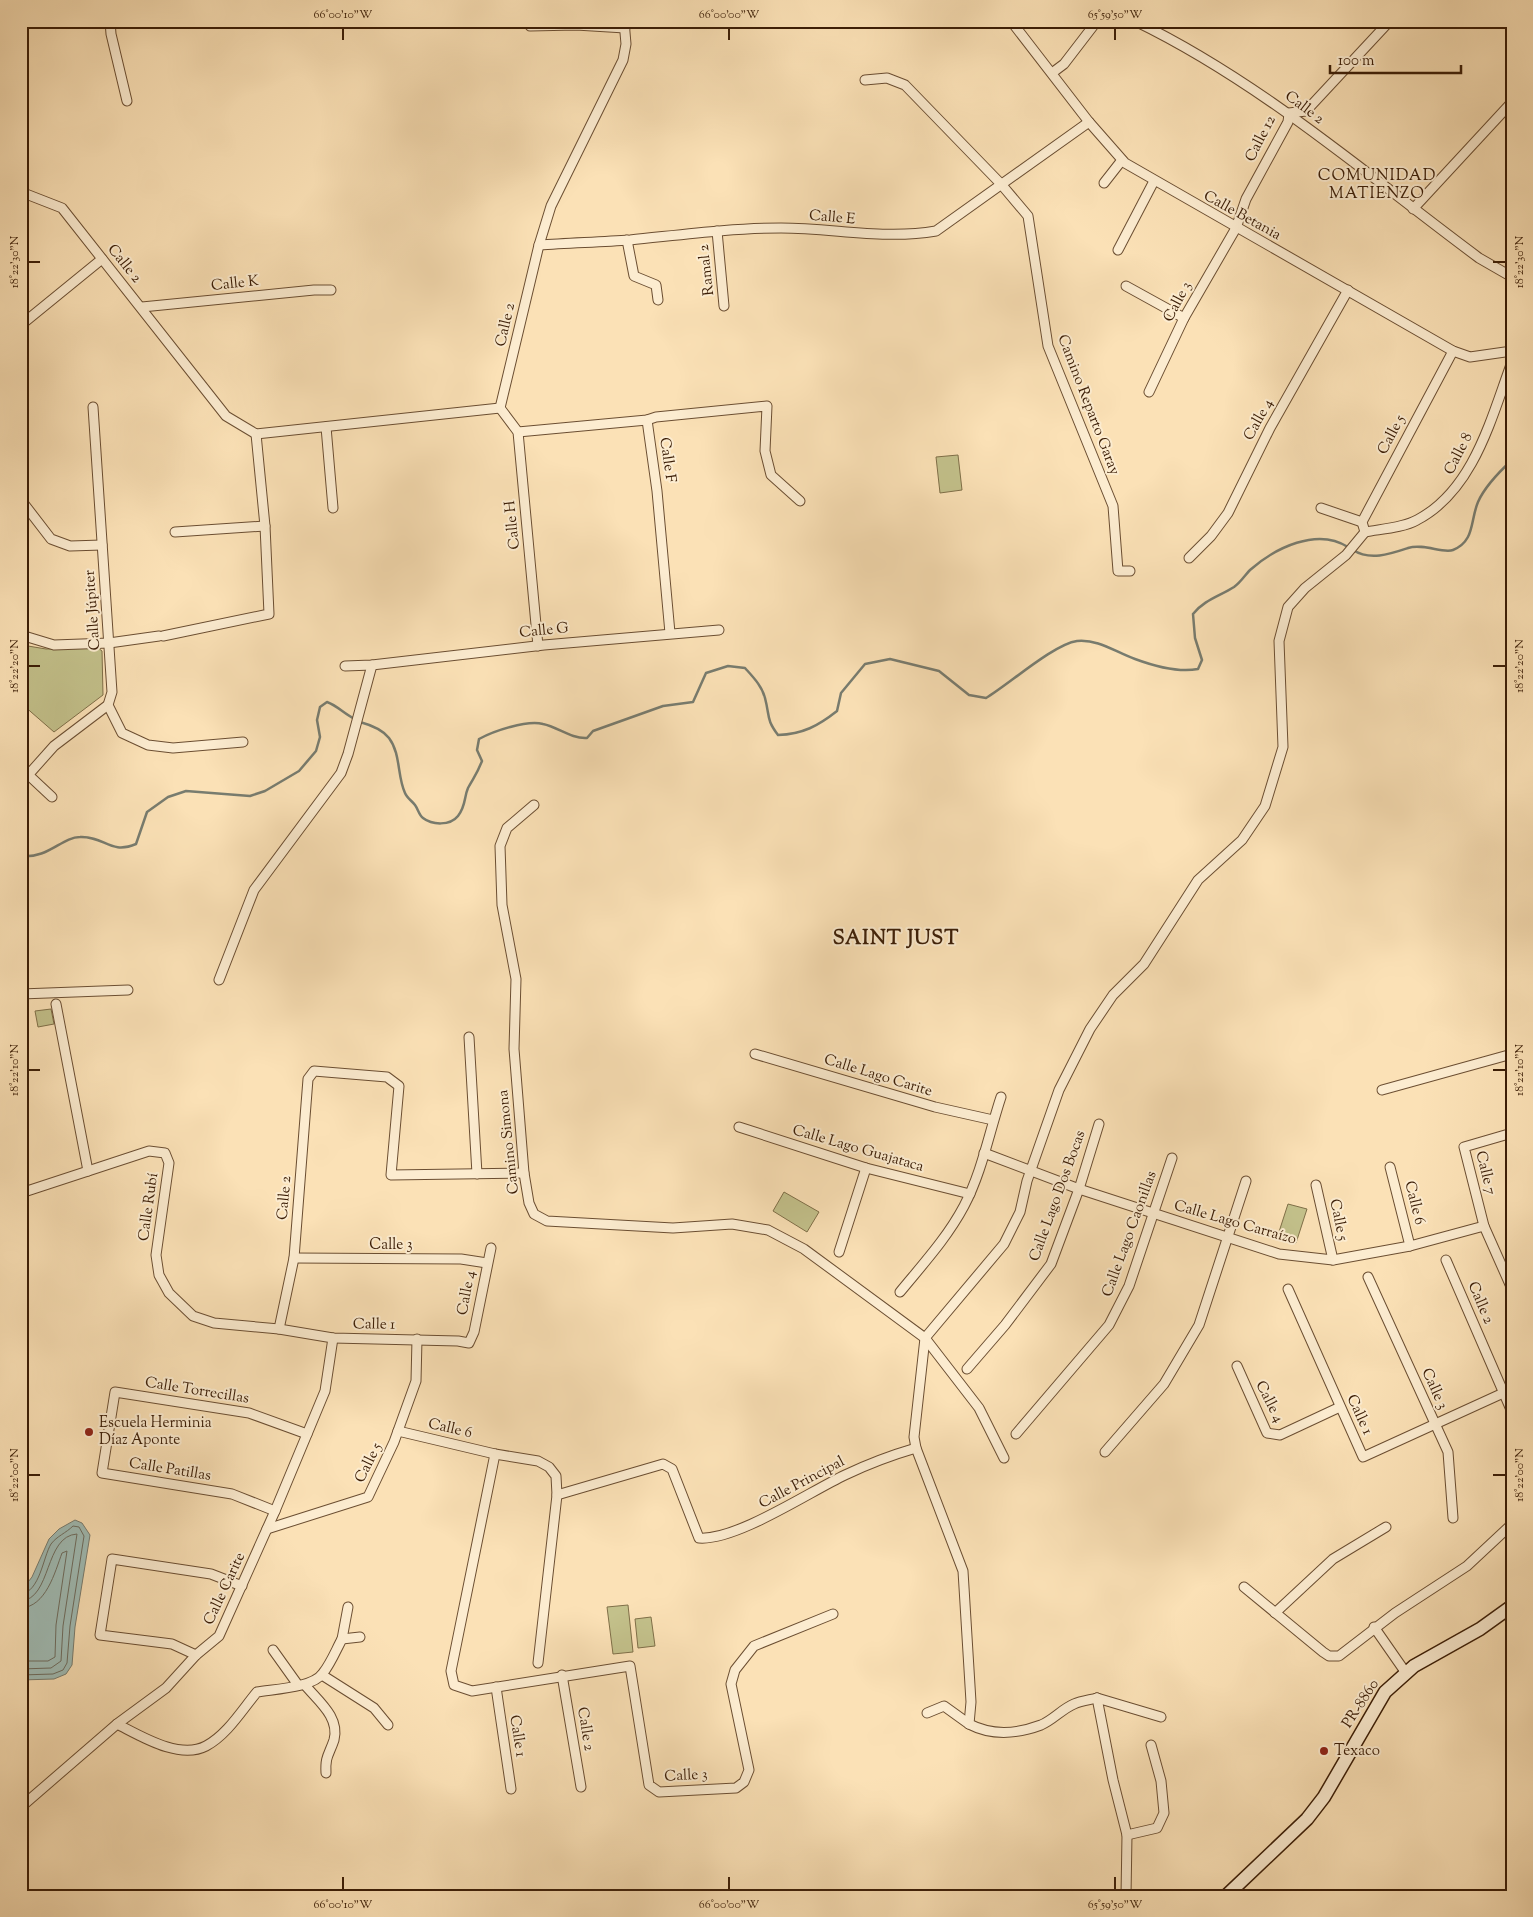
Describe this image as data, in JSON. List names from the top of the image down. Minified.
{"streets":{"street":["Calle 2","Calle 12","Calle Betania","Calle E","Ramal 2","Calle K","Calle 3","Camino Reparto Garay","Calle 4","Calle 5","Calle 8","Calle F","Calle H","Calle Júpiter","Calle G","Calle Lago Carite","Camino Simona","Calle Lago Guajataca","Calle 7","Calle Lago Dos Bocas","Calle 6","Calle Rubí","Calle Lago Carraízo","Calle Lago Caonillas","Calle 1","Calle Torrecillas","Calle Patillas","Calle Principal","Calle Carite","PR-8860"]},"crossings":[["Calle 2","Calle 12"],["Calle 2","Calle E"],["Calle 2","Calle K"],["Calle 2","Calle 3"],["Calle 2","Calle Rubí"],["Calle 2","Calle 1"],["Calle 12","Calle Betania"],["Calle 12","Calle 3"],["Calle Betania","Calle E"],["Calle Betania","Calle 3"],["Calle Betania","Calle 4"],["Calle Betania","Calle 5"],["Calle E","Ramal 2"],["Calle E","Camino Reparto Garay"],["Calle 3","Calle 4"],["Calle 3","Calle 6"],["Calle 3","Calle 1"],["Calle 4","Calle 1"],["Calle 5","Calle 6"],["Calle 5","Calle Lago Carraízo"],["Calle 5","Calle 1"],["Calle 5","Calle Carite"],["Calle F","Calle H"],["Calle F","Calle G"],["Calle H","Calle G"],["Calle 7","Calle Lago Carraízo"],["Calle Lago Dos Bocas","Calle Lago Carraízo"],["Calle 6","Calle Lago Carraízo"],["Calle 6","Calle Principal"],["Calle Rubí","Calle 1"],["Calle Lago Carraízo","Calle Lago Caonillas"],["Calle 1","Calle Carite"],["Calle Torrecillas","Calle Patillas"],["Calle Torrecillas","Calle Carite"],["Calle Patillas","Calle Carite"]],"districts":["COMUNIDAD MATIENZO","SAINT JUST"],"places":["Escuela Herminia Díaz Aponte","Texaco"],"scale_bar":"100 m","coordinates":["66°00'10\"W","66°00'00\"W","65°59'50\"W","18°22'30\"N","18°22'20\"N","18°22'10\"N","18°22'00\"N"]}
